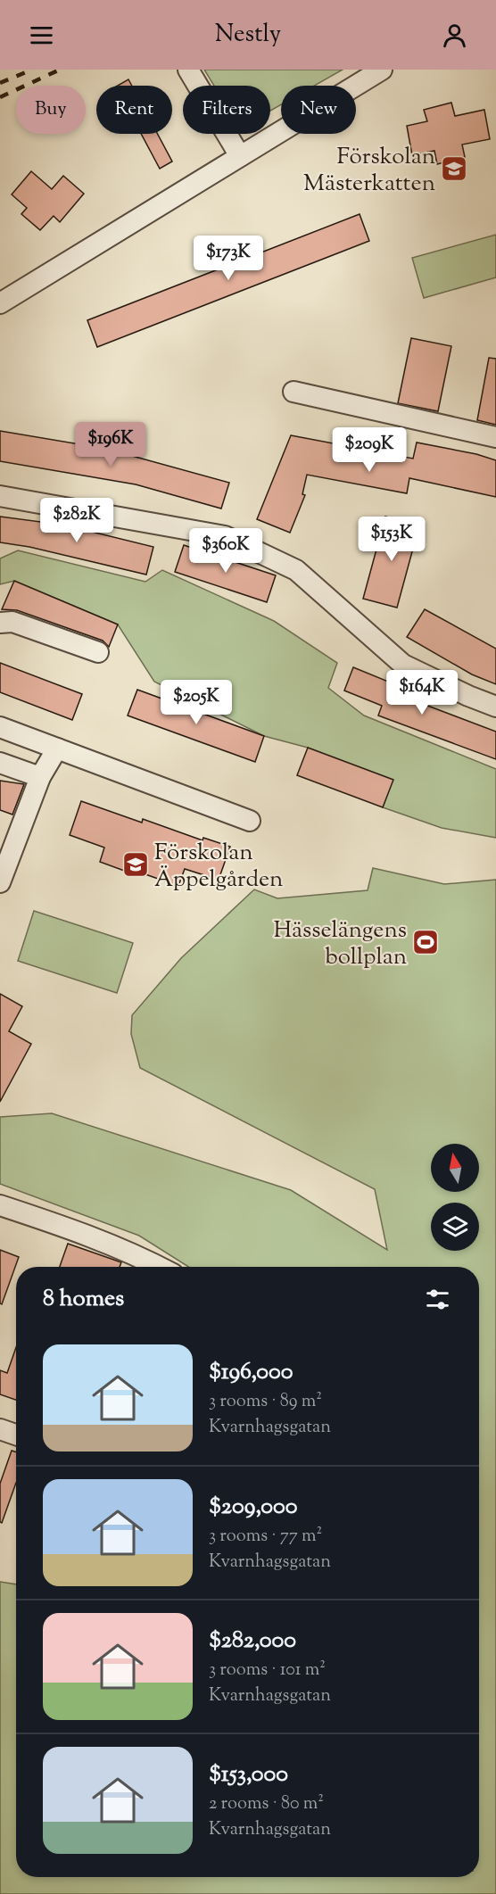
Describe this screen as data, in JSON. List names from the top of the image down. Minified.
{"places":{"school or university":["Förskolan Mästerkatten","Förskolan Äppelgården"],"sports":["Hässelängens bollplan"]},"north":"top","page":{"header":"Nestly","chip":["Buy","Rent","Filters","New"],"price":["$173K","$196K","$209K","$282K","$153K","$360K","$164K","$205K"],"heading":"8 homes","list":[{"name":"$196,000","note":"3 rooms · 89 m² · Kvarnhagsgatan"},{"name":"$209,000","note":"3 rooms · 77 m² · Kvarnhagsgatan"},{"name":"$282,000","note":"3 rooms · 101 m² · Kvarnhagsgatan"},{"name":"$153,000","note":"2 rooms · 80 m² · Kvarnhagsgatan"}]}}
